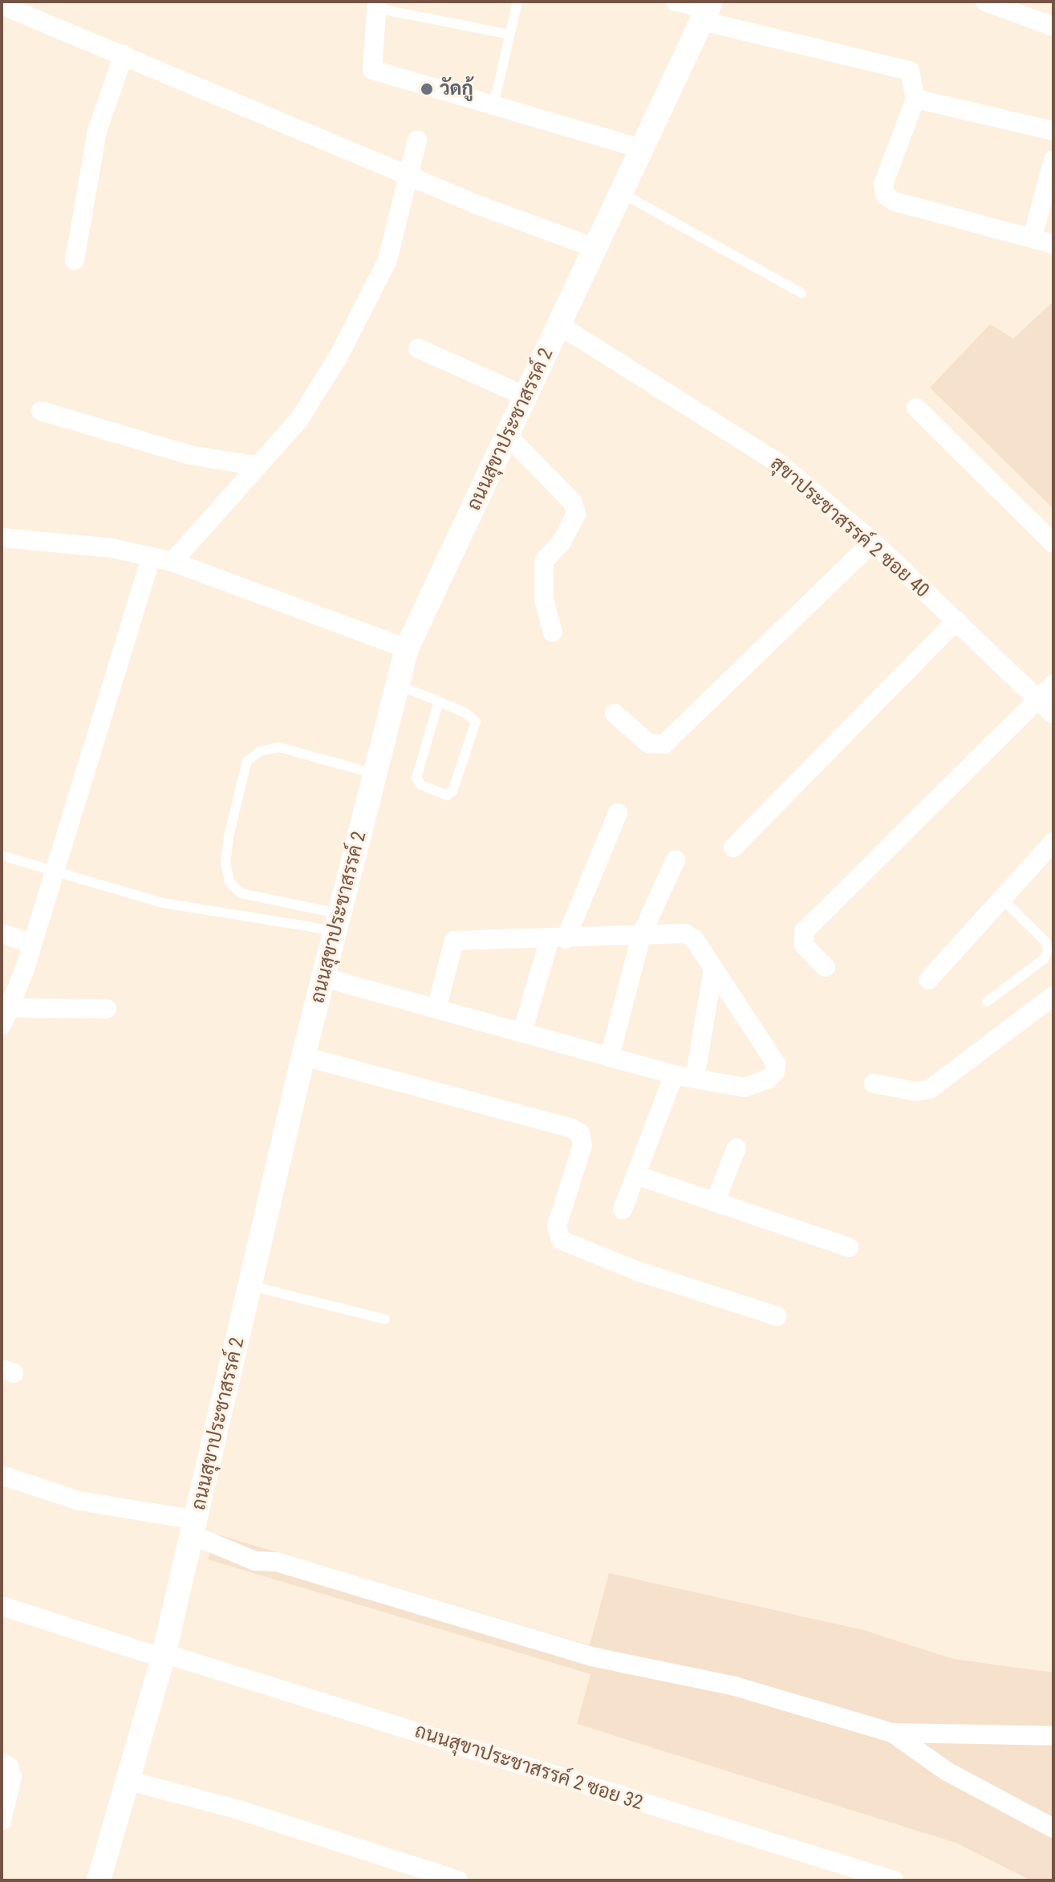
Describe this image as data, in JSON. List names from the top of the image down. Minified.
{"streets":{"street":["ถนนสุขาประชาสรรค์ 2","สุขาประชาสรรค์ 2 ซอย 40","ถนนสุขาประชาสรรค์ 2 ซอย 32"]},"crossings":[["ถนนสุขาประชาสรรค์ 2","สุขาประชาสรรค์ 2 ซอย 40"],["ถนนสุขาประชาสรรค์ 2","ถนนสุขาประชาสรรค์ 2 ซอย 32"]],"places":["วัดกู้"]}
